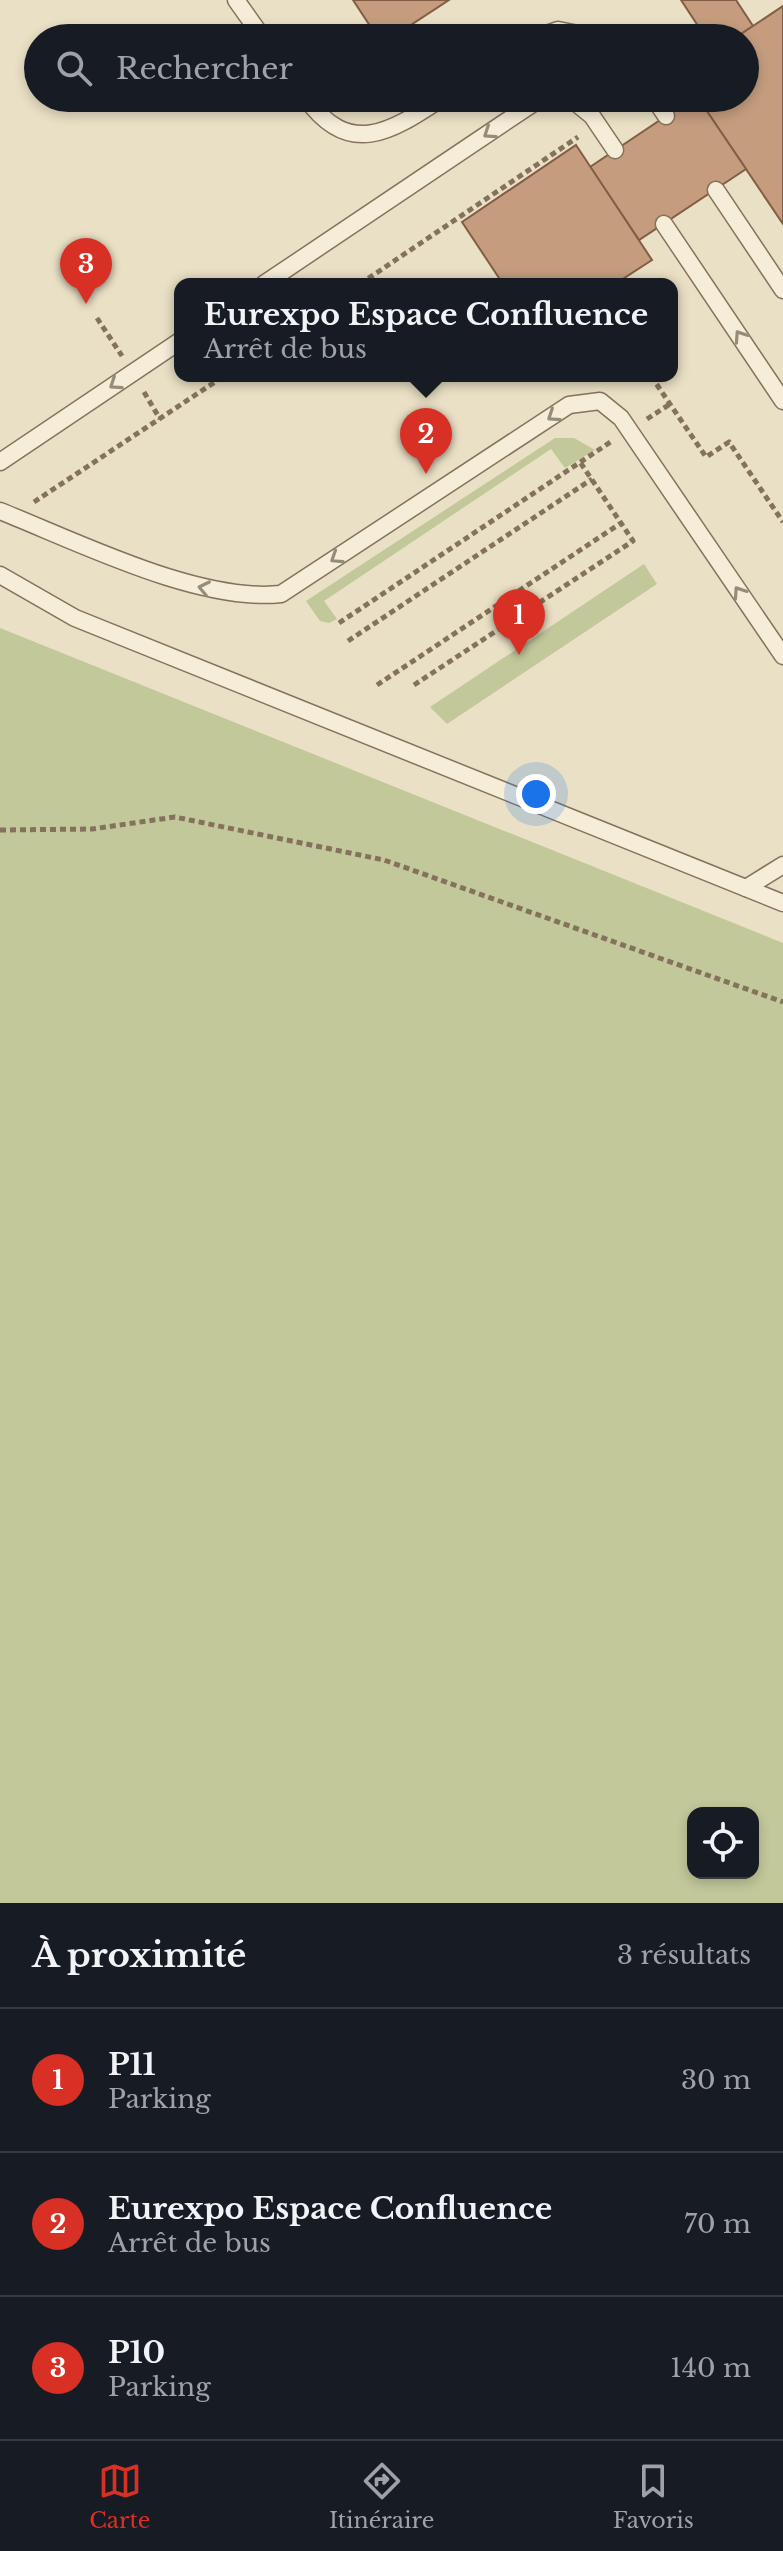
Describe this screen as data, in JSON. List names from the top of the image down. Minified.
{"page":{"search":"Rechercher","pins":["3","2","1"],"popup":["Eurexpo Espace Confluence","Arrêt de bus"],"heading":["À proximité","3 résultats"],"list":[{"mark":"1","name":"P11","note":"Parking","value":"30 m"},{"mark":"2","name":"Eurexpo Espace Confluence","note":"Arrêt de bus","value":"70 m"},{"mark":"3","name":"P10","note":"Parking","value":"140 m"}],"nav":["Carte","Itinéraire","Favoris"]}}
